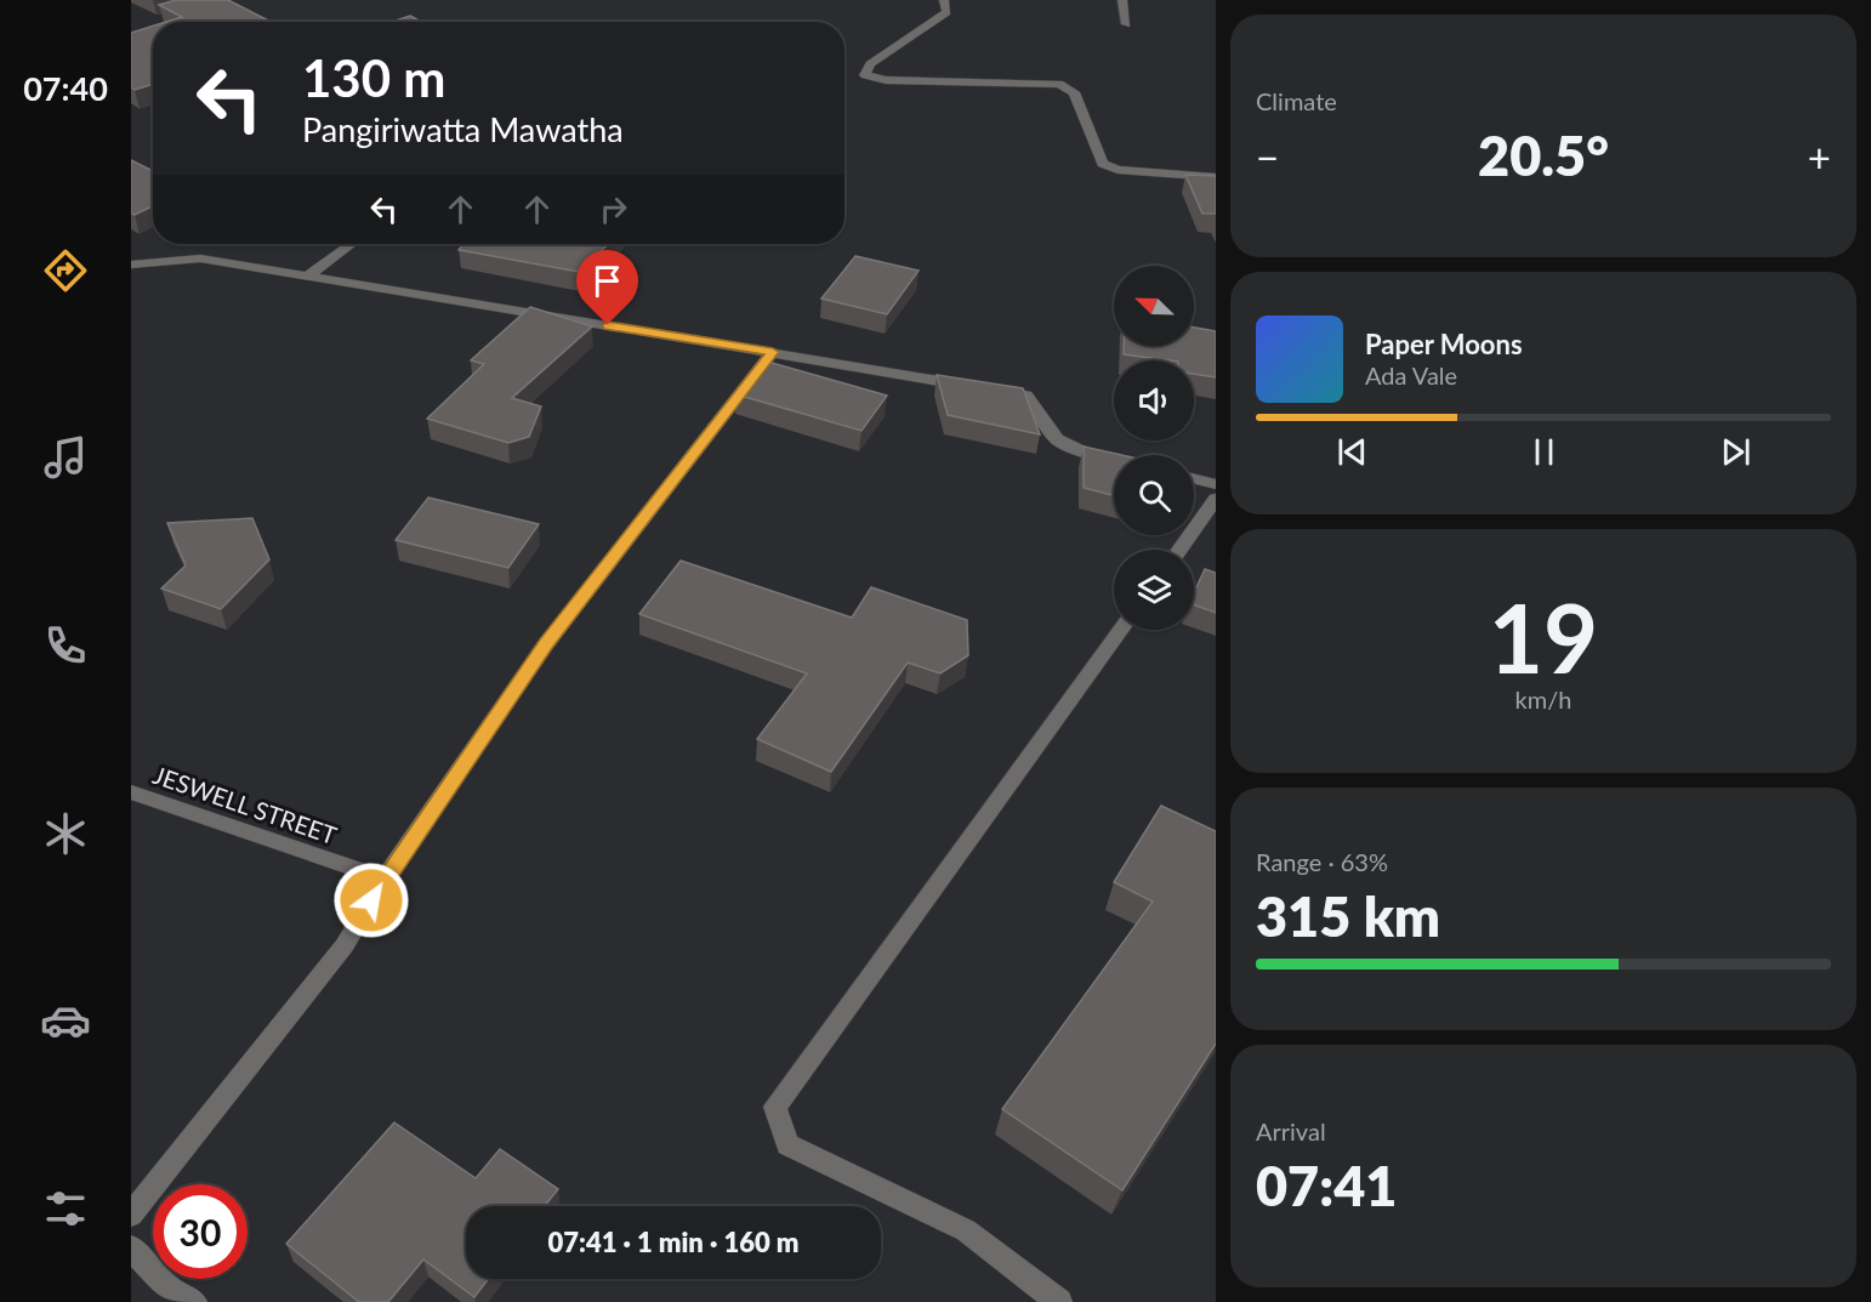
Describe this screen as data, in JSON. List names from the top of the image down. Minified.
{"streets":{"street":["JESWELL STREET"]},"north":"top left","page":{"tabs":"07:40","tile":["Climate",["19","km/h"],["Range · 63%","315 km"],["Arrival","07:41"]],"turn":["130 m","Pangiriwatta Mawatha"],"heat":["−","20.5°","+"],"song":["Paper Moons","Ada Vale"],"limit":"30","trip":"07:41 · 1 min · 160 m"}}
